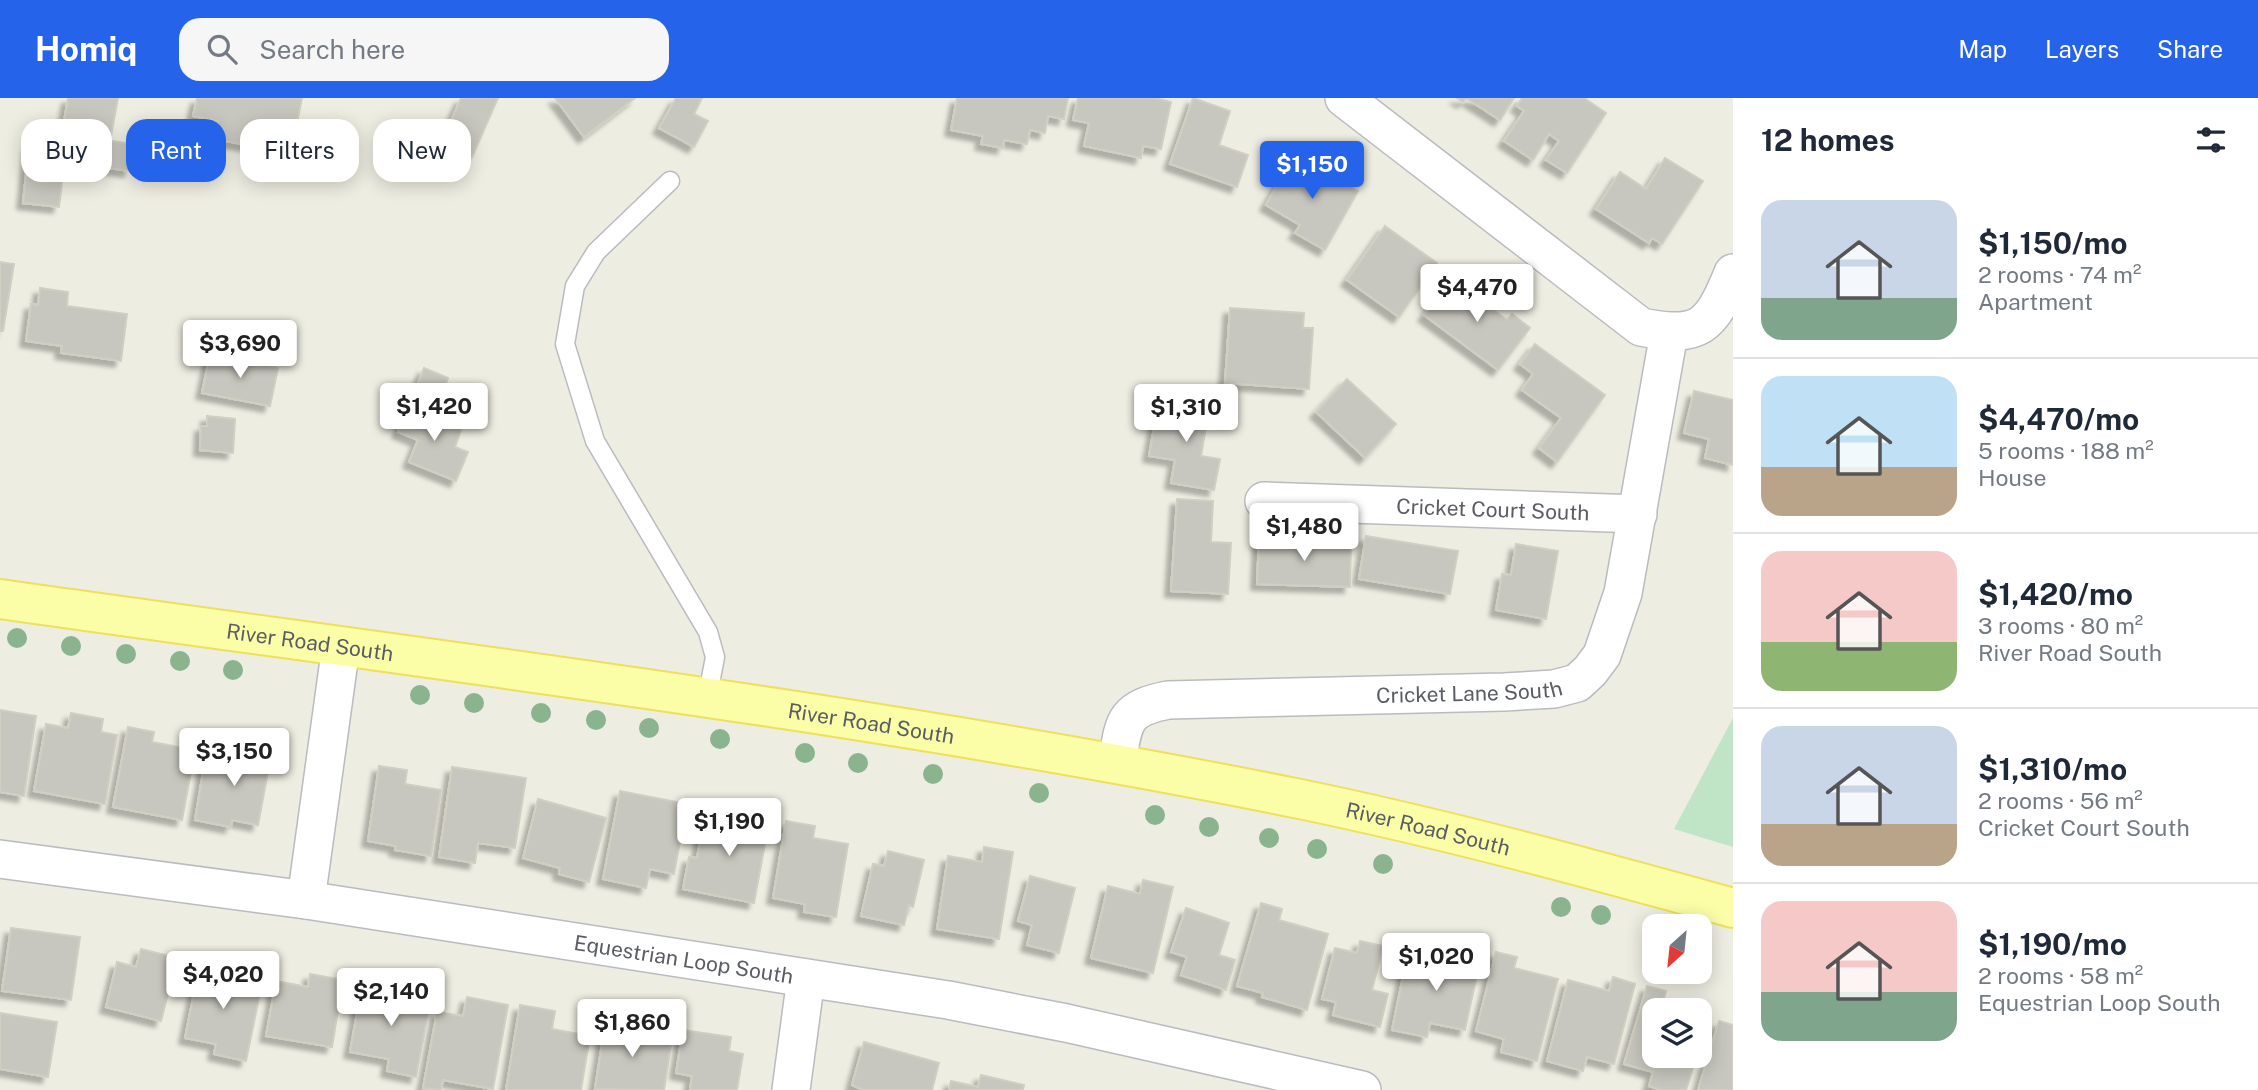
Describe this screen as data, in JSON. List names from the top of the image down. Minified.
{"streets":{"main road":["River Road South"],"street":["Cricket Court South","Cricket Lane South","Equestrian Loop South"]},"crossings":[["Cricket Court South","Cricket Lane South"],["River Road South","Cricket Lane South"]],"north":"bottom left","page":{"header":"Homiq","search":"Search here","nav":["Map","Layers","Share"],"heading":"12 homes","chip":["Buy","Rent","Filters","New"],"price":["$1,150","$4,470","$3,690","$1,420","$1,310","$1,480","$3,150","$1,190","$1,020","$4,020","$2,140","$1,860"],"list":[{"name":"$1,150/mo","note":"2 rooms · 74 m² · Apartment"},{"name":"$4,470/mo","note":"5 rooms · 188 m² · House"},{"name":"$1,420/mo","note":"3 rooms · 80 m² · River Road South"},{"name":"$1,310/mo","note":"2 rooms · 56 m² · Cricket Court South"},{"name":"$1,190/mo","note":"2 rooms · 58 m² · Equestrian Loop South"}]}}
